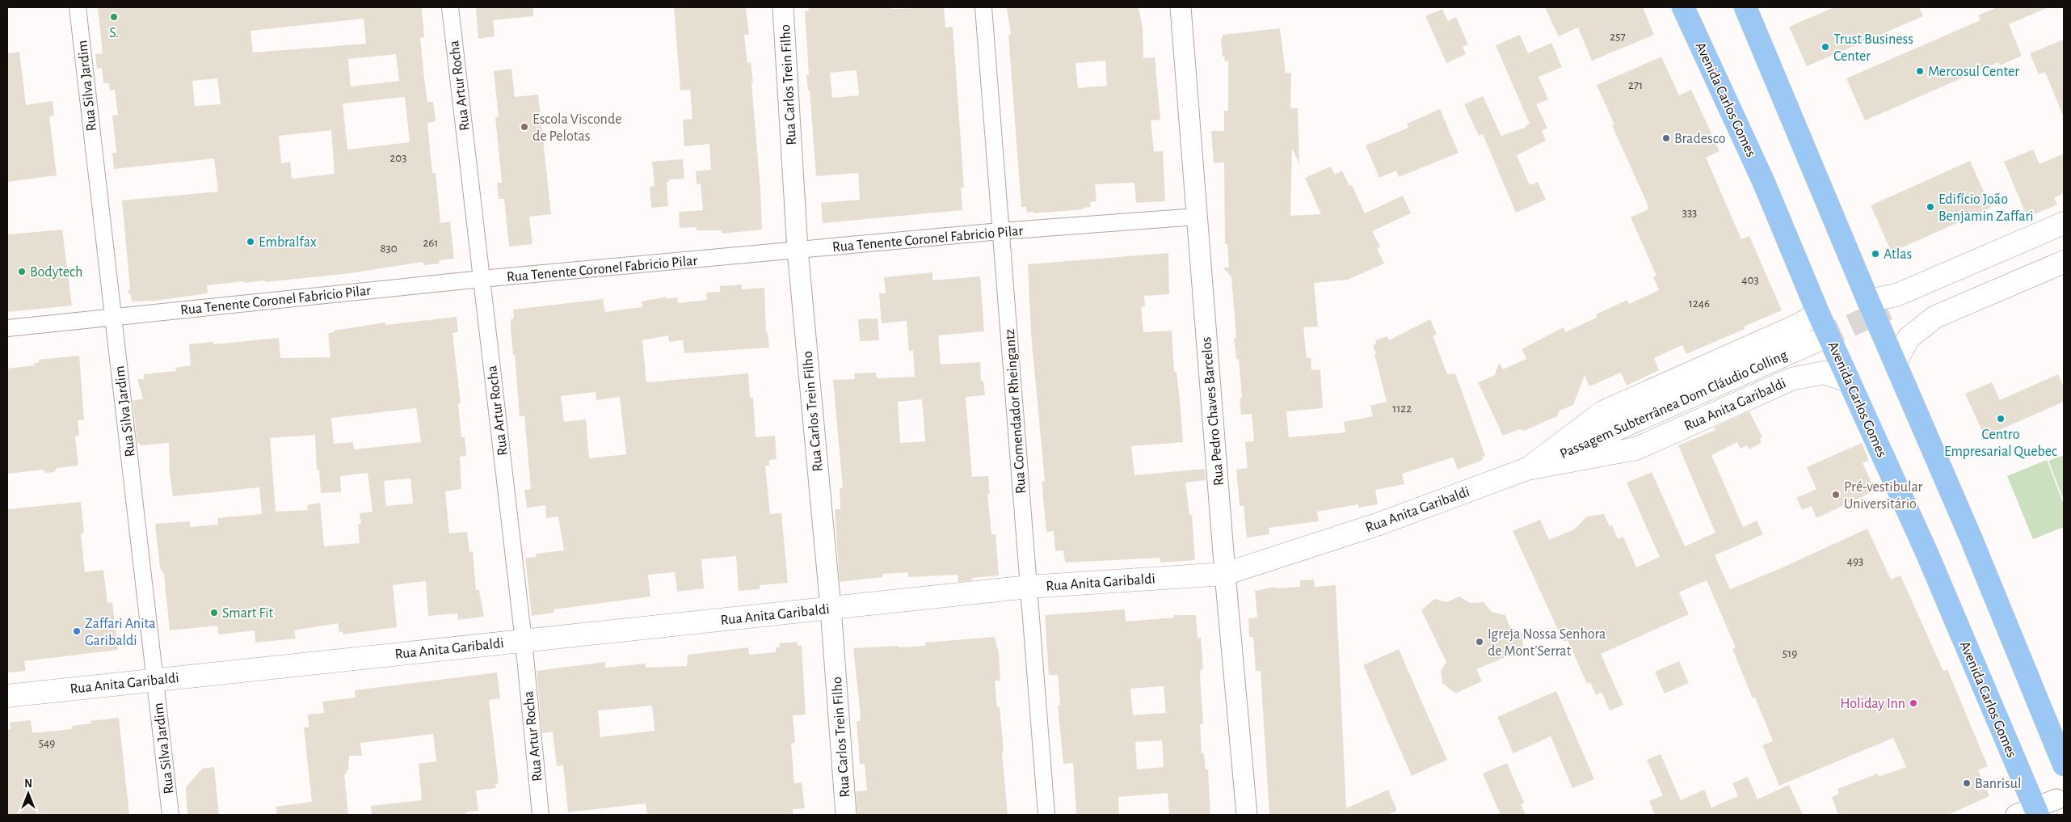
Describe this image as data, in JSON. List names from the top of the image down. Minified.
{"streets":{"main road":["Avenida Carlos Gomes","Passagem Subterrânea Dom Cláudio Colling","Rua Anita Garibaldi"],"street":["Rua Carlos Trein Filho","Rua Silva Jardim","Rua Artur Rocha","Rua Tenente Coronel Fabricio Pilar","Rua Comendador Rheingantz","Rua Pedro Chaves Barcelos"]},"crossings":[["Rua Carlos Trein Filho","Rua Tenente Coronel Fabricio Pilar"],["Rua Carlos Trein Filho","Rua Anita Garibaldi"],["Rua Silva Jardim","Rua Tenente Coronel Fabricio Pilar"],["Rua Silva Jardim","Rua Anita Garibaldi"],["Rua Artur Rocha","Rua Tenente Coronel Fabricio Pilar"],["Rua Artur Rocha","Rua Anita Garibaldi"],["Avenida Carlos Gomes","Rua Anita Garibaldi"],["Rua Tenente Coronel Fabricio Pilar","Rua Comendador Rheingantz"],["Rua Tenente Coronel Fabricio Pilar","Rua Pedro Chaves Barcelos"],["Passagem Subterrânea Dom Cláudio Colling","Rua Anita Garibaldi"],["Rua Anita Garibaldi","Rua Comendador Rheingantz"],["Rua Anita Garibaldi","Rua Pedro Chaves Barcelos"]],"places":["S.","Trust Business Center","Mercosul Center","Escola Visconde de Pelotas","Bradesco","Edifício João Benjamin Zaffari","Embralfax","Atlas","Bodytech","Centro Empresarial Quebec","Pré-vestibular Universitário","Smart Fit","Zaffari Anita Garibaldi","Igreja Nossa Senhora de Mont'Serrat","Holiday Inn","Banrisul"],"house_numbers":["257","271","203","333","261","830","403","1246","1122","493","519","549"],"north":"top"}
